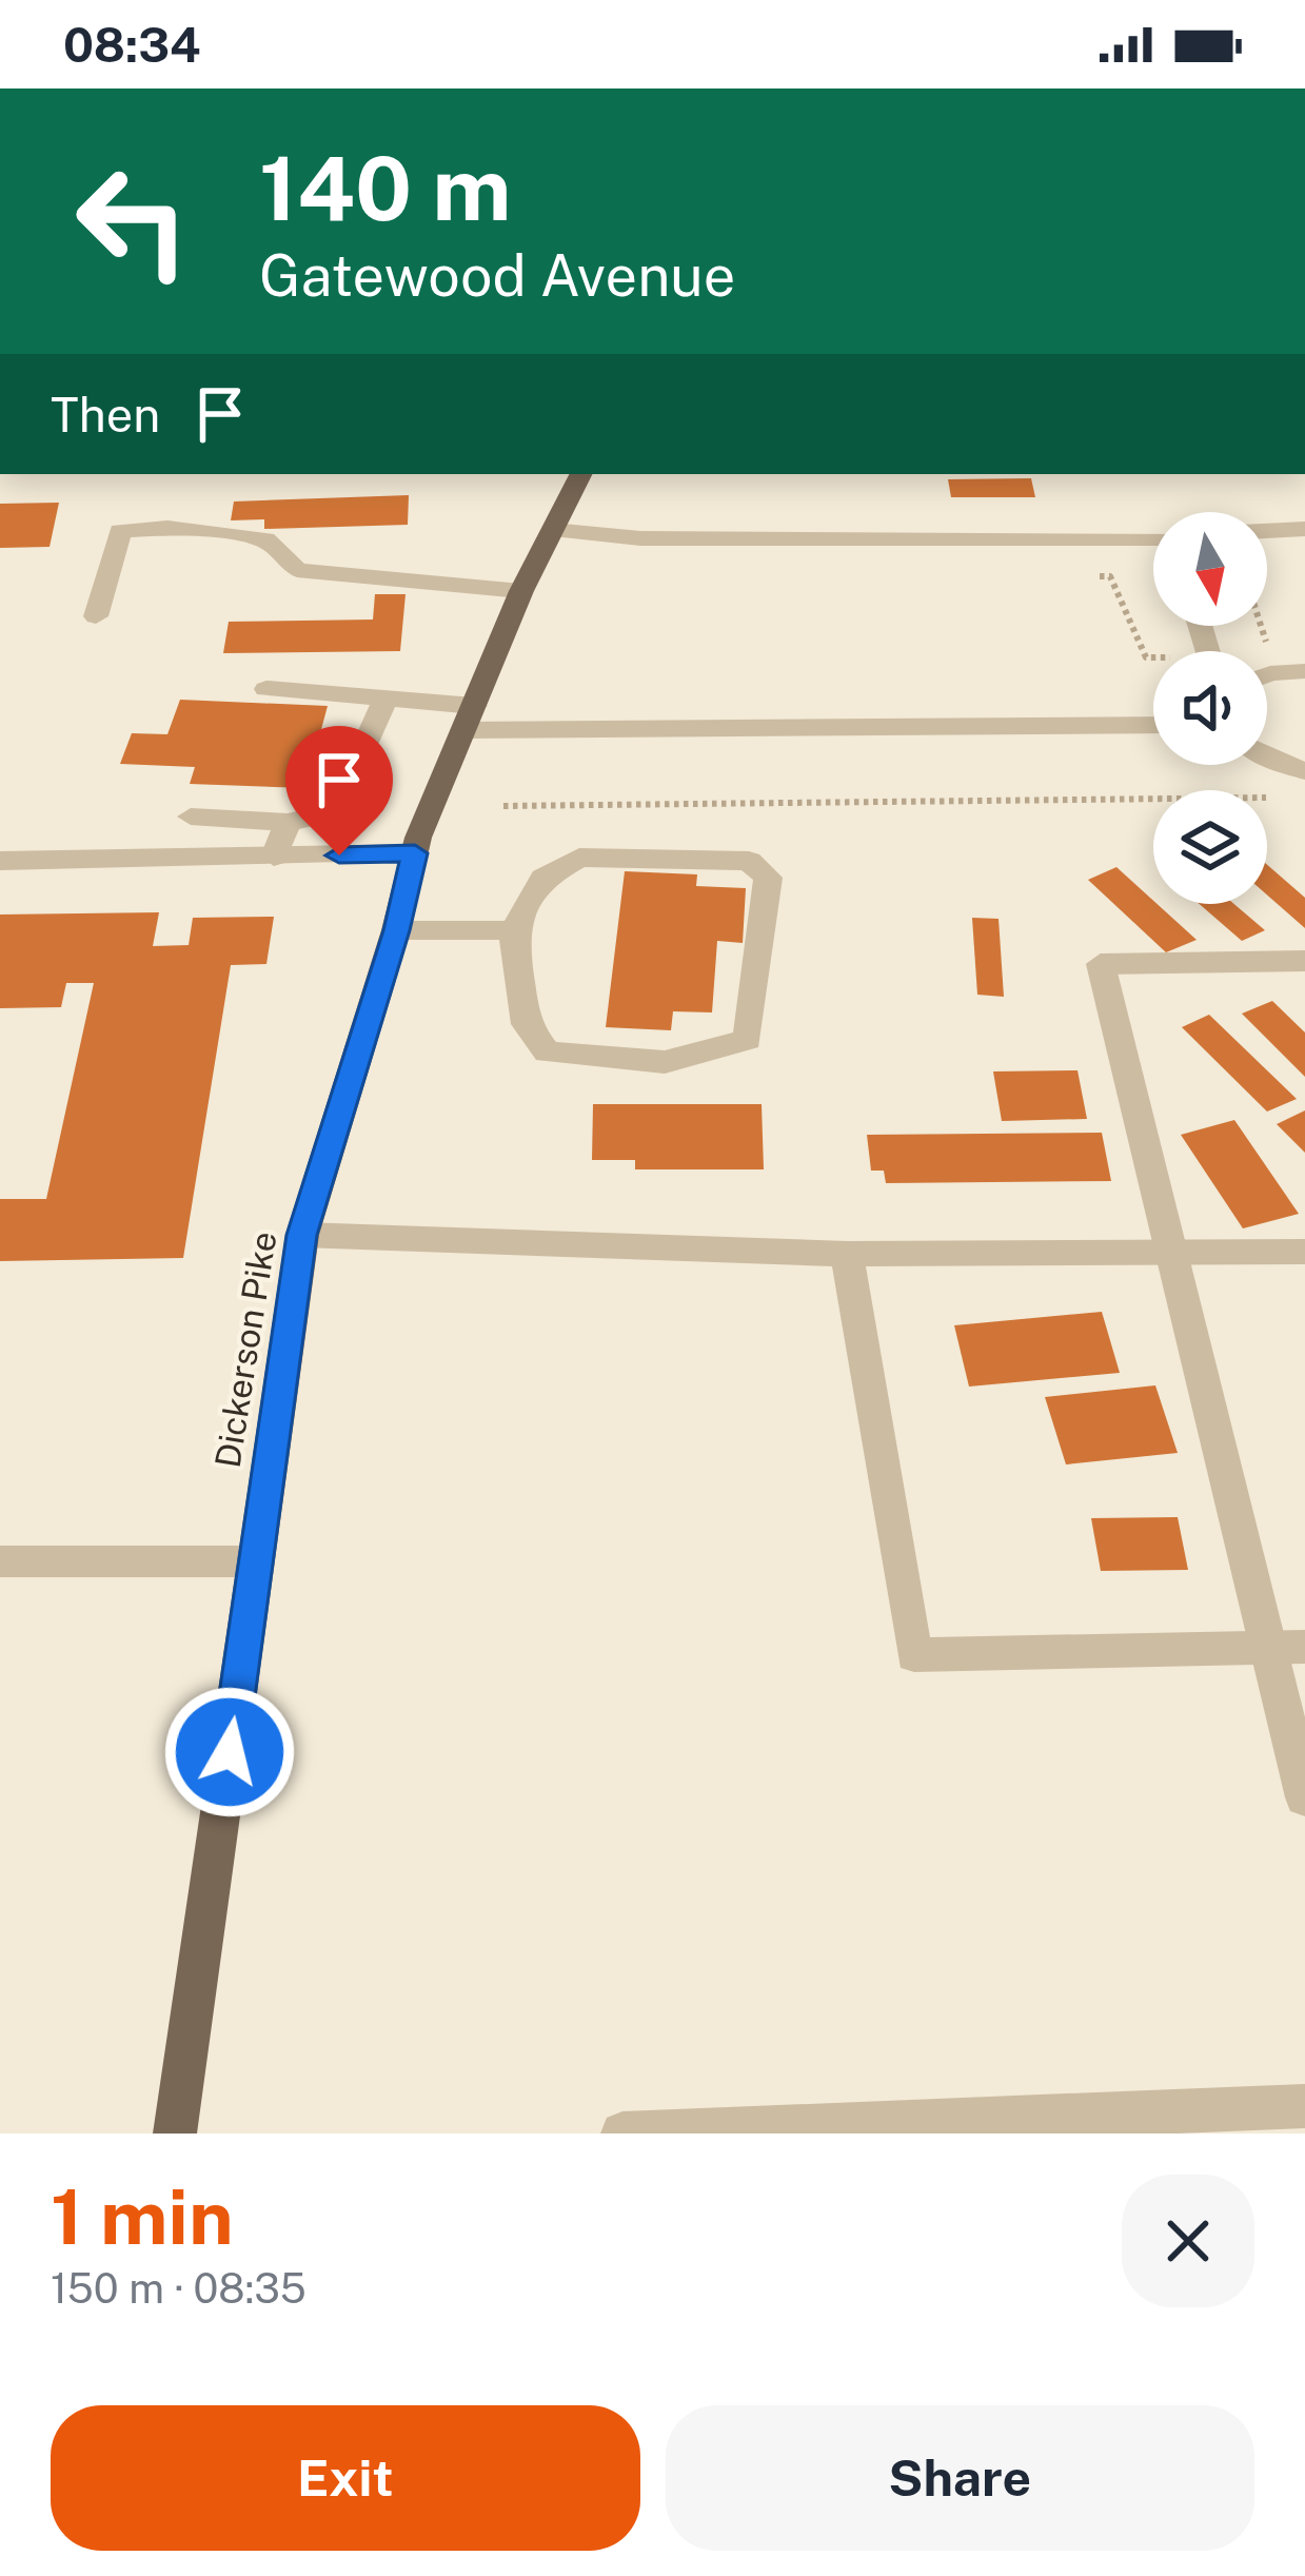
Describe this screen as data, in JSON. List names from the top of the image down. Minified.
{"streets":{"main road":["Dickerson Pike"]},"north":"bottom","page":{"status":"08:34","turn":["140 m","Gatewood Avenue"],"then":"Then","heading":["1 min","150 m · 08:35"],"buttons":["Exit","Share"]}}
